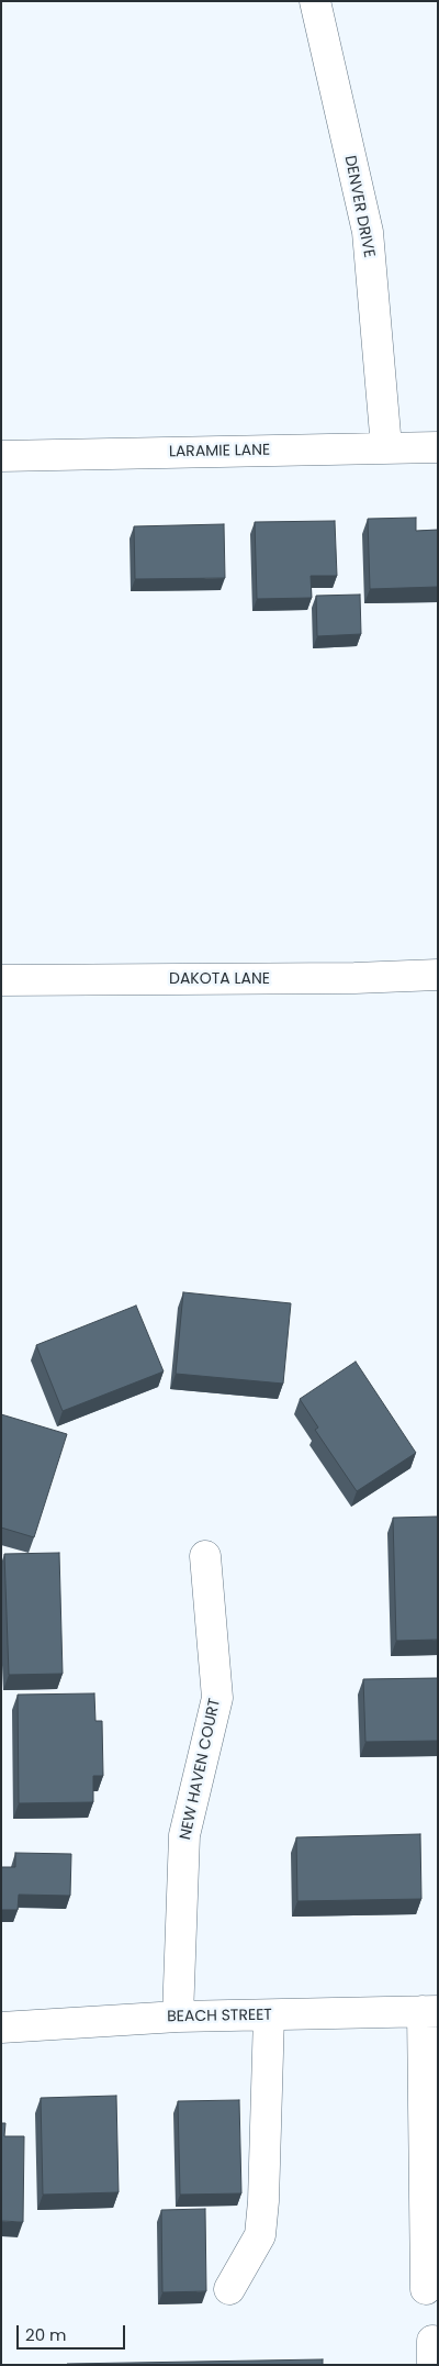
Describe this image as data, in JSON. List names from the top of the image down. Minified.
{"streets":{"street":["DENVER DRIVE","LARAMIE LANE","DAKOTA LANE","NEW HAVEN COURT","BEACH STREET"]},"crossings":[["DENVER DRIVE","LARAMIE LANE"],["NEW HAVEN COURT","BEACH STREET"]],"scale_bar":"20 m"}
